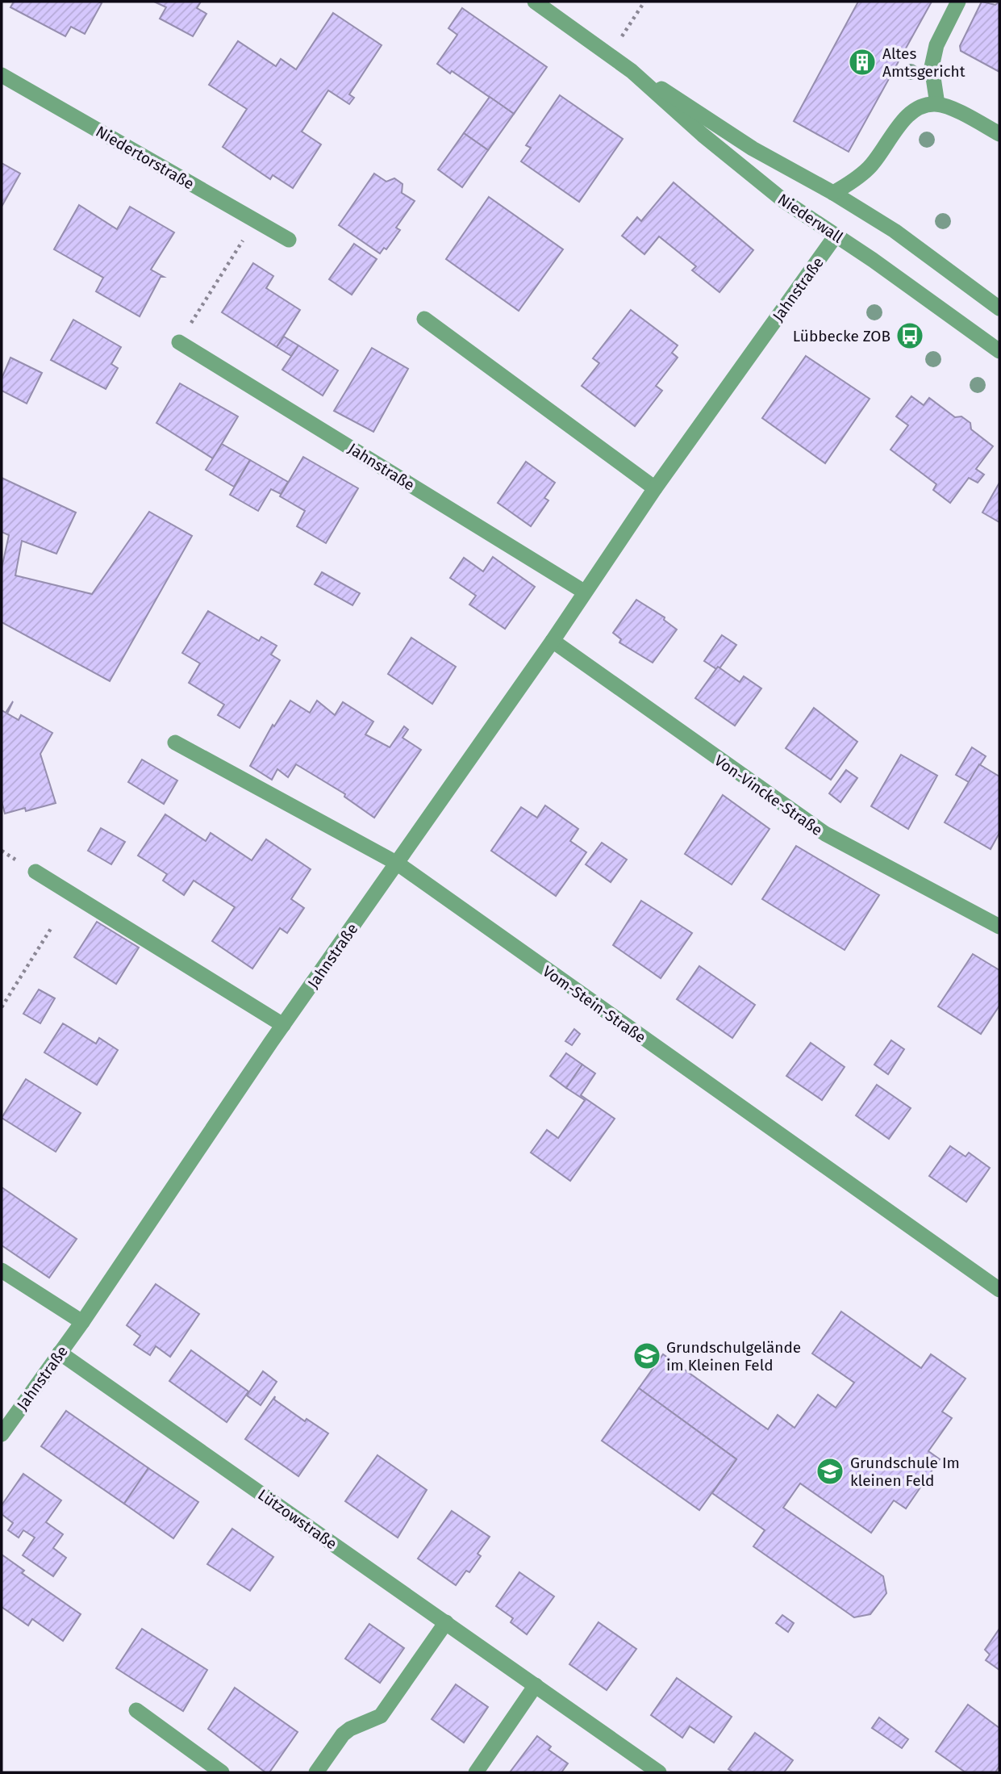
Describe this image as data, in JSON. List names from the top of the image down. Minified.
{"streets":{"street":["Niedertorstraße","Niederwall","Jahnstraße","Von-Vincke-Straße","Vom-Stein-Straße","Lützowstraße"]},"crossings":[["Niederwall","Jahnstraße"],["Jahnstraße","Von-Vincke-Straße"],["Jahnstraße","Vom-Stein-Straße"],["Jahnstraße","Lützowstraße"]],"places":{"building":["Altes Amtsgericht"],"bus stop":["Lübbecke ZOB"],"school or university":["Grundschulgelände im Kleinen Feld","Grundschule Im kleinen Feld"]}}
